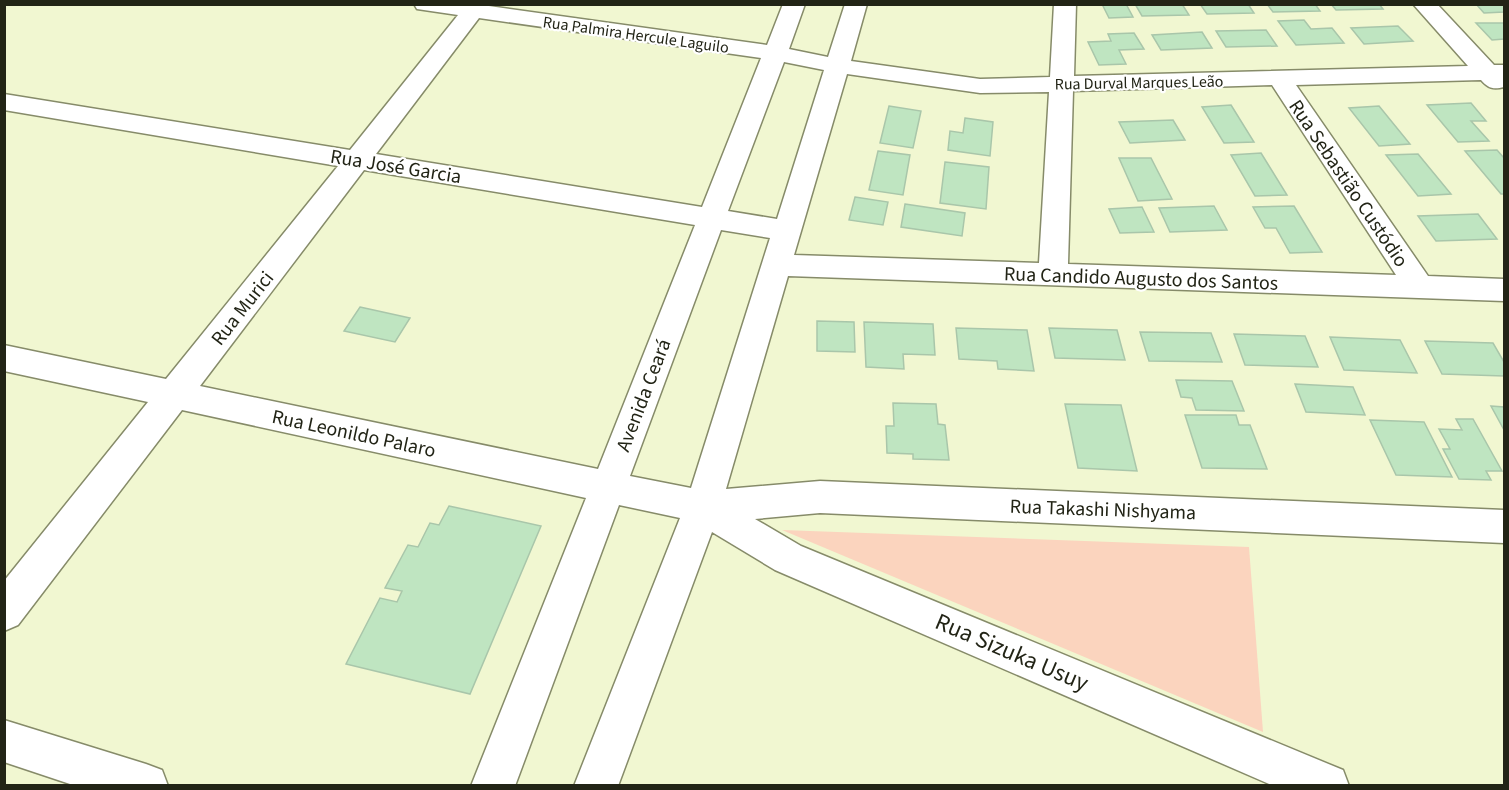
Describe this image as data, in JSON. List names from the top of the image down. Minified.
{"streets":{"street":["Rua Palmira Hercule Laguilo","Rua Durval Marques Leão","Rua José Garcia","Rua Sebastião Custódio","Rua Candido Augusto dos Santos","Rua Murici","Avenida Ceará","Rua Leonildo Palaro","Rua Takashi Nishyama","Rua Sizuka Usuy"]},"crossings":[["Rua Palmira Hercule Laguilo","Rua Durval Marques Leão"],["Rua Palmira Hercule Laguilo","Rua Murici"],["Rua Palmira Hercule Laguilo","Avenida Ceará"],["Rua Durval Marques Leão","Rua Sebastião Custódio"],["Rua Durval Marques Leão","Avenida Ceará"],["Rua José Garcia","Rua Murici"],["Rua José Garcia","Avenida Ceará"],["Rua Sebastião Custódio","Rua Candido Augusto dos Santos"],["Rua Murici","Rua Leonildo Palaro"],["Avenida Ceará","Rua Leonildo Palaro"],["Rua Leonildo Palaro","Rua Takashi Nishyama"],["Rua Leonildo Palaro","Rua Sizuka Usuy"],["Rua Takashi Nishyama","Rua Sizuka Usuy"]]}
